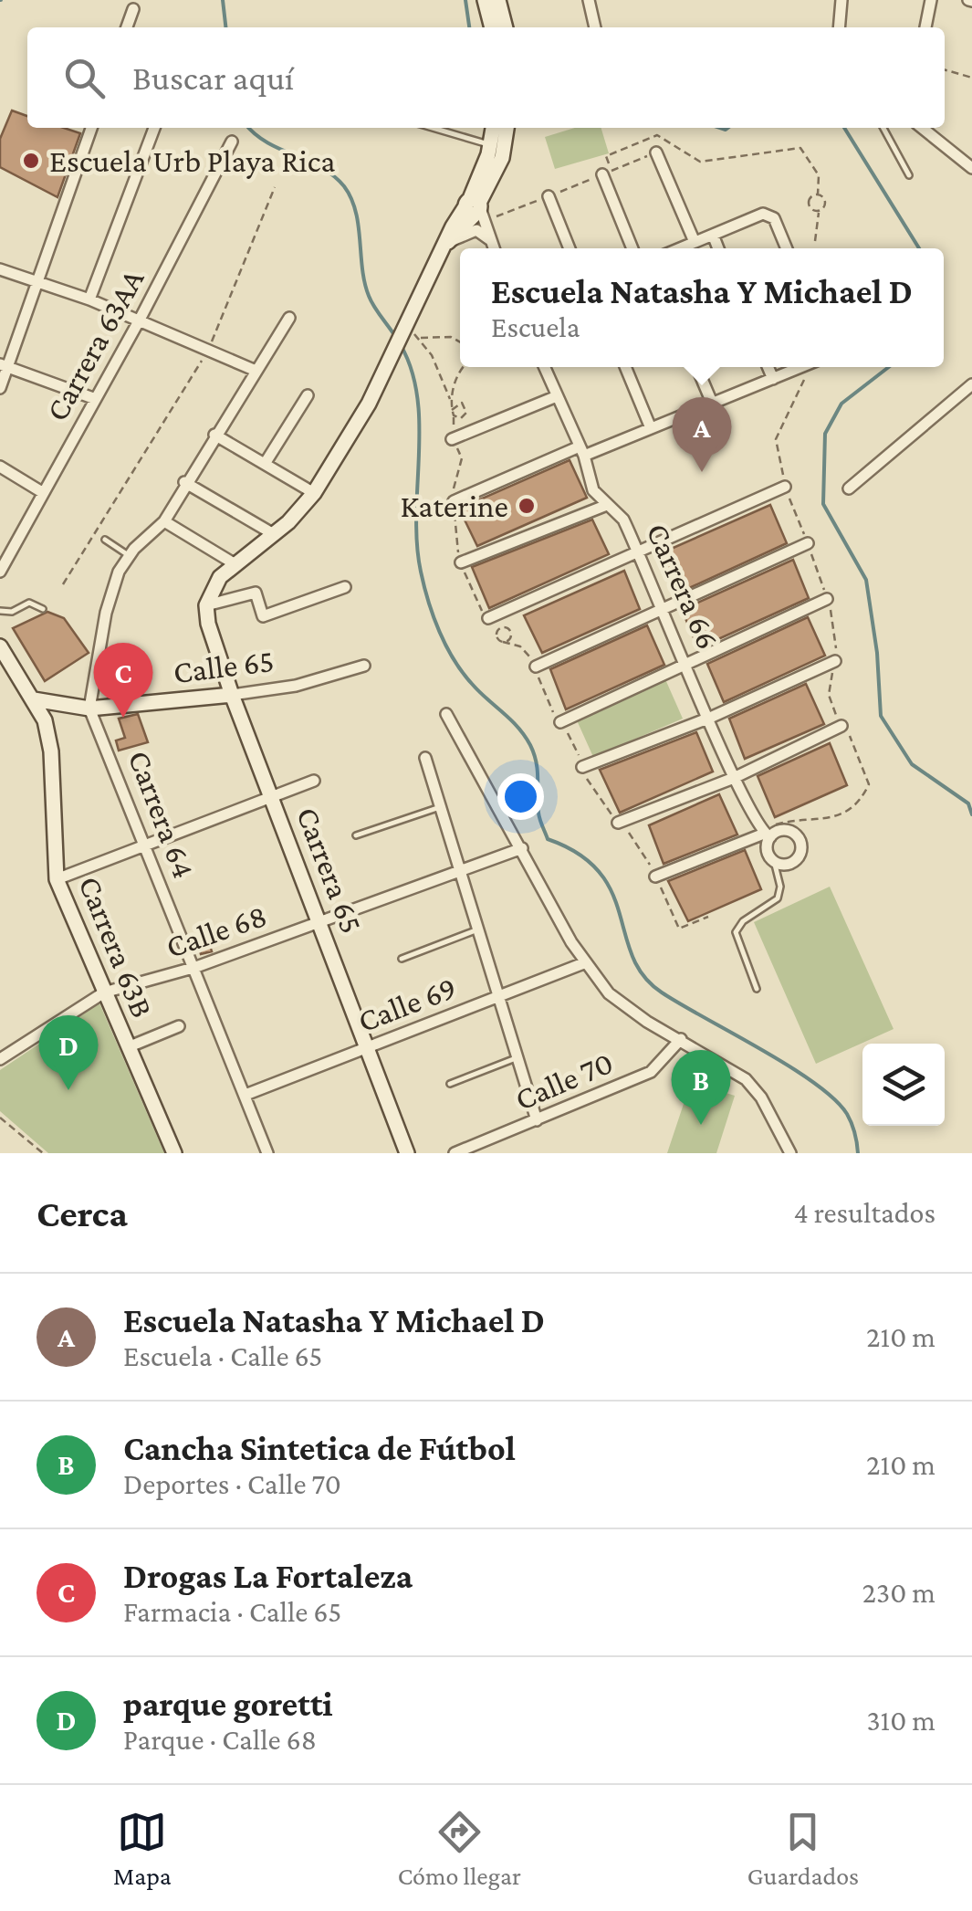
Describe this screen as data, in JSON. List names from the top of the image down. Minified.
{"streets":{"main road":["Calle 65","Carrera 65","Carrera 63B"],"street":["Carrera 63AA","Carrera 66","Carrera 64","Calle 68","Calle 69","Calle 70"]},"crossings":[["Calle 65","Carrera 64"],["Calle 65","Carrera 65"],["Calle 65","Carrera 63B"],["Carrera 64","Calle 68"],["Carrera 64","Calle 69"],["Carrera 65","Calle 68"],["Carrera 65","Calle 69"],["Calle 68","Carrera 63B"]],"places":["Escuela Urb Playa Rica","Katerine"],"page":{"search":"Buscar aquí","popup":["Escuela Natasha Y Michael D","Escuela"],"pins":["A","C","D","B"],"heading":["Cerca","4 resultados"],"list":[{"mark":"A","name":"Escuela Natasha Y Michael D","note":"Escuela · Calle 65","value":"210 m"},{"mark":"B","name":"Cancha Sintetica de Fútbol","note":"Deportes · Calle 70","value":"210 m"},{"mark":"C","name":"Drogas La Fortaleza","note":"Farmacia · Calle 65","value":"230 m"},{"mark":"D","name":"parque goretti","note":"Parque · Calle 68","value":"310 m"}],"nav":["Mapa","Cómo llegar","Guardados"]}}
